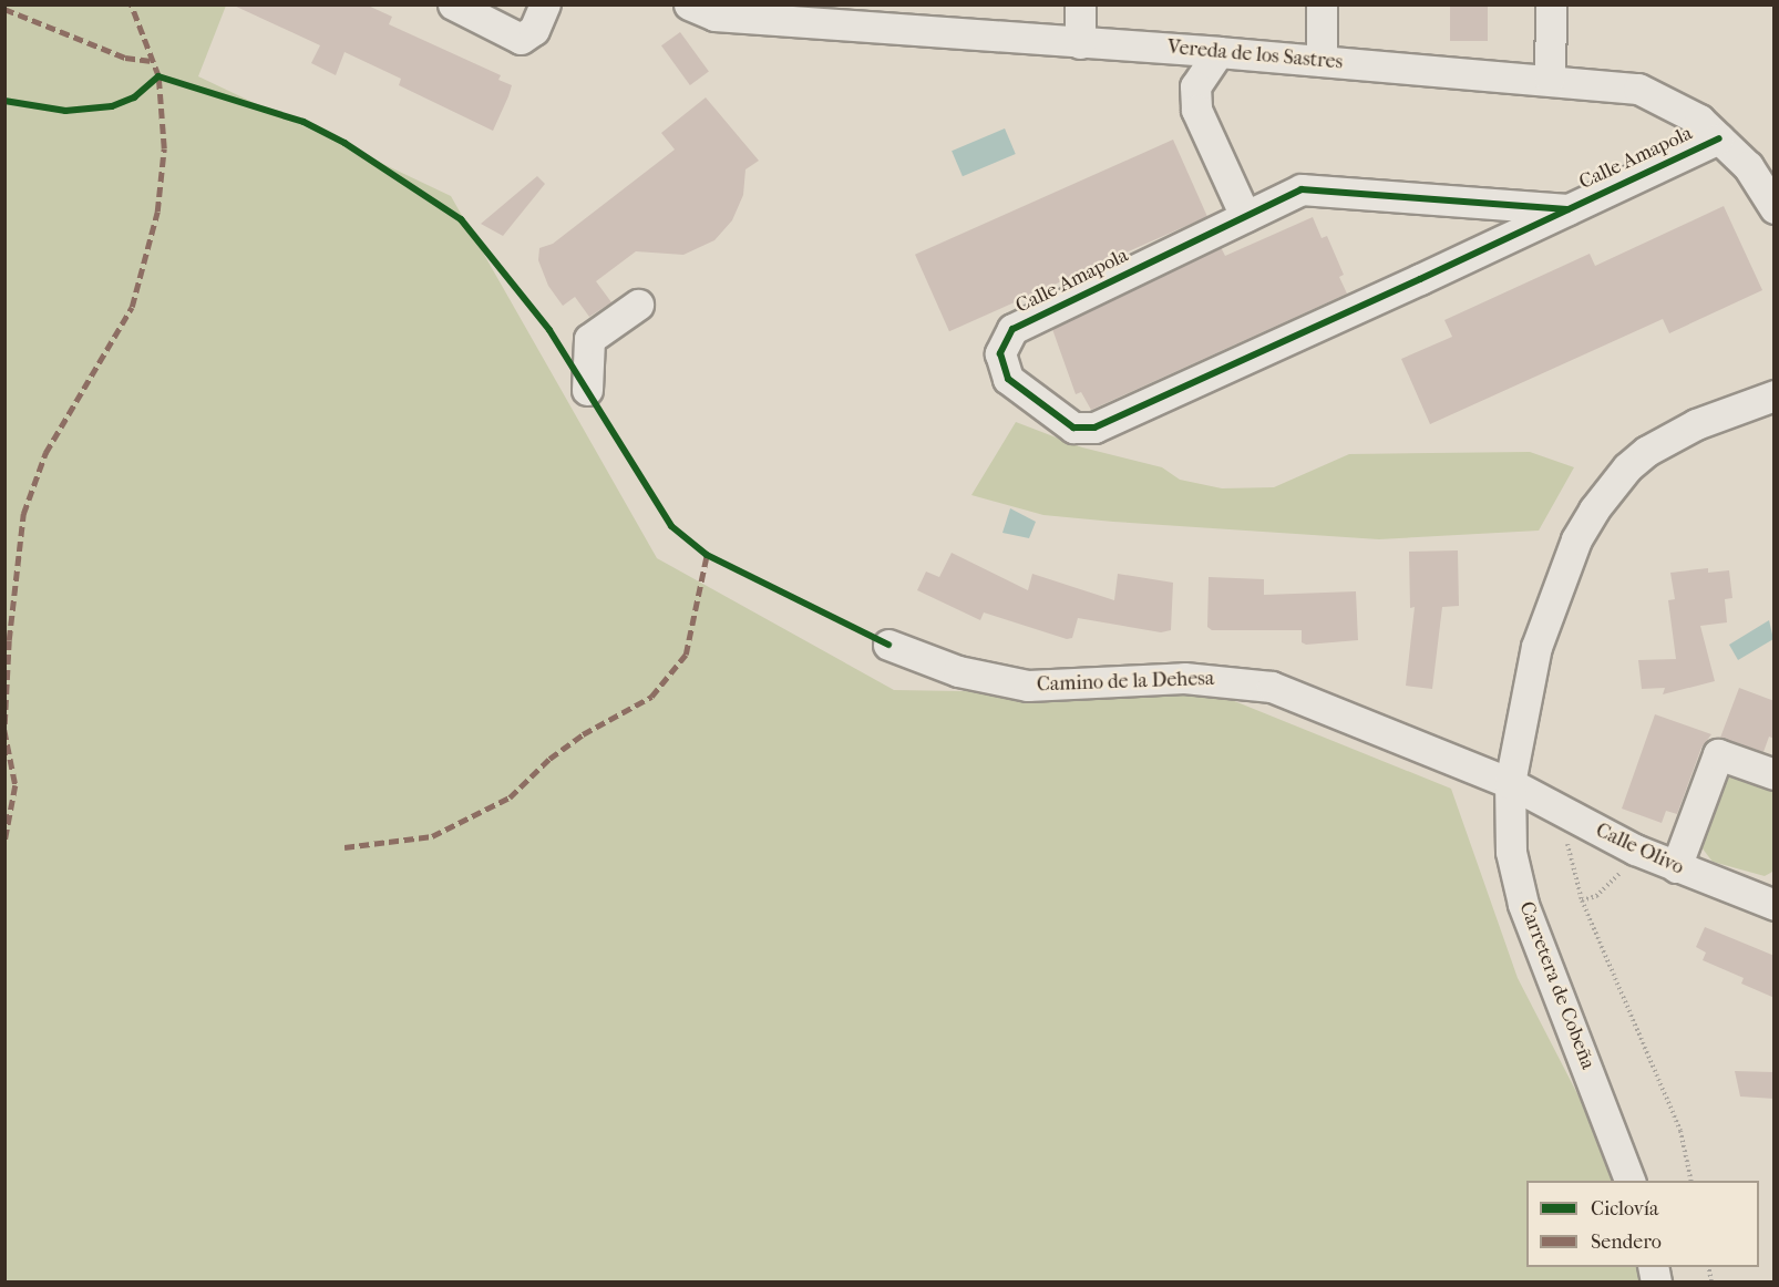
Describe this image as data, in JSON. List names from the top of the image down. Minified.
{"streets":{"street":["Vereda de los Sastres","Calle Amapola","Camino de la Dehesa","Calle Olivo","Carretera de Cobeña"]},"crossings":[["Vereda de los Sastres","Calle Amapola"],["Camino de la Dehesa","Calle Olivo"],["Camino de la Dehesa","Carretera de Cobeña"],["Calle Olivo","Carretera de Cobeña"]],"legend":["Ciclovía","Sendero"]}
